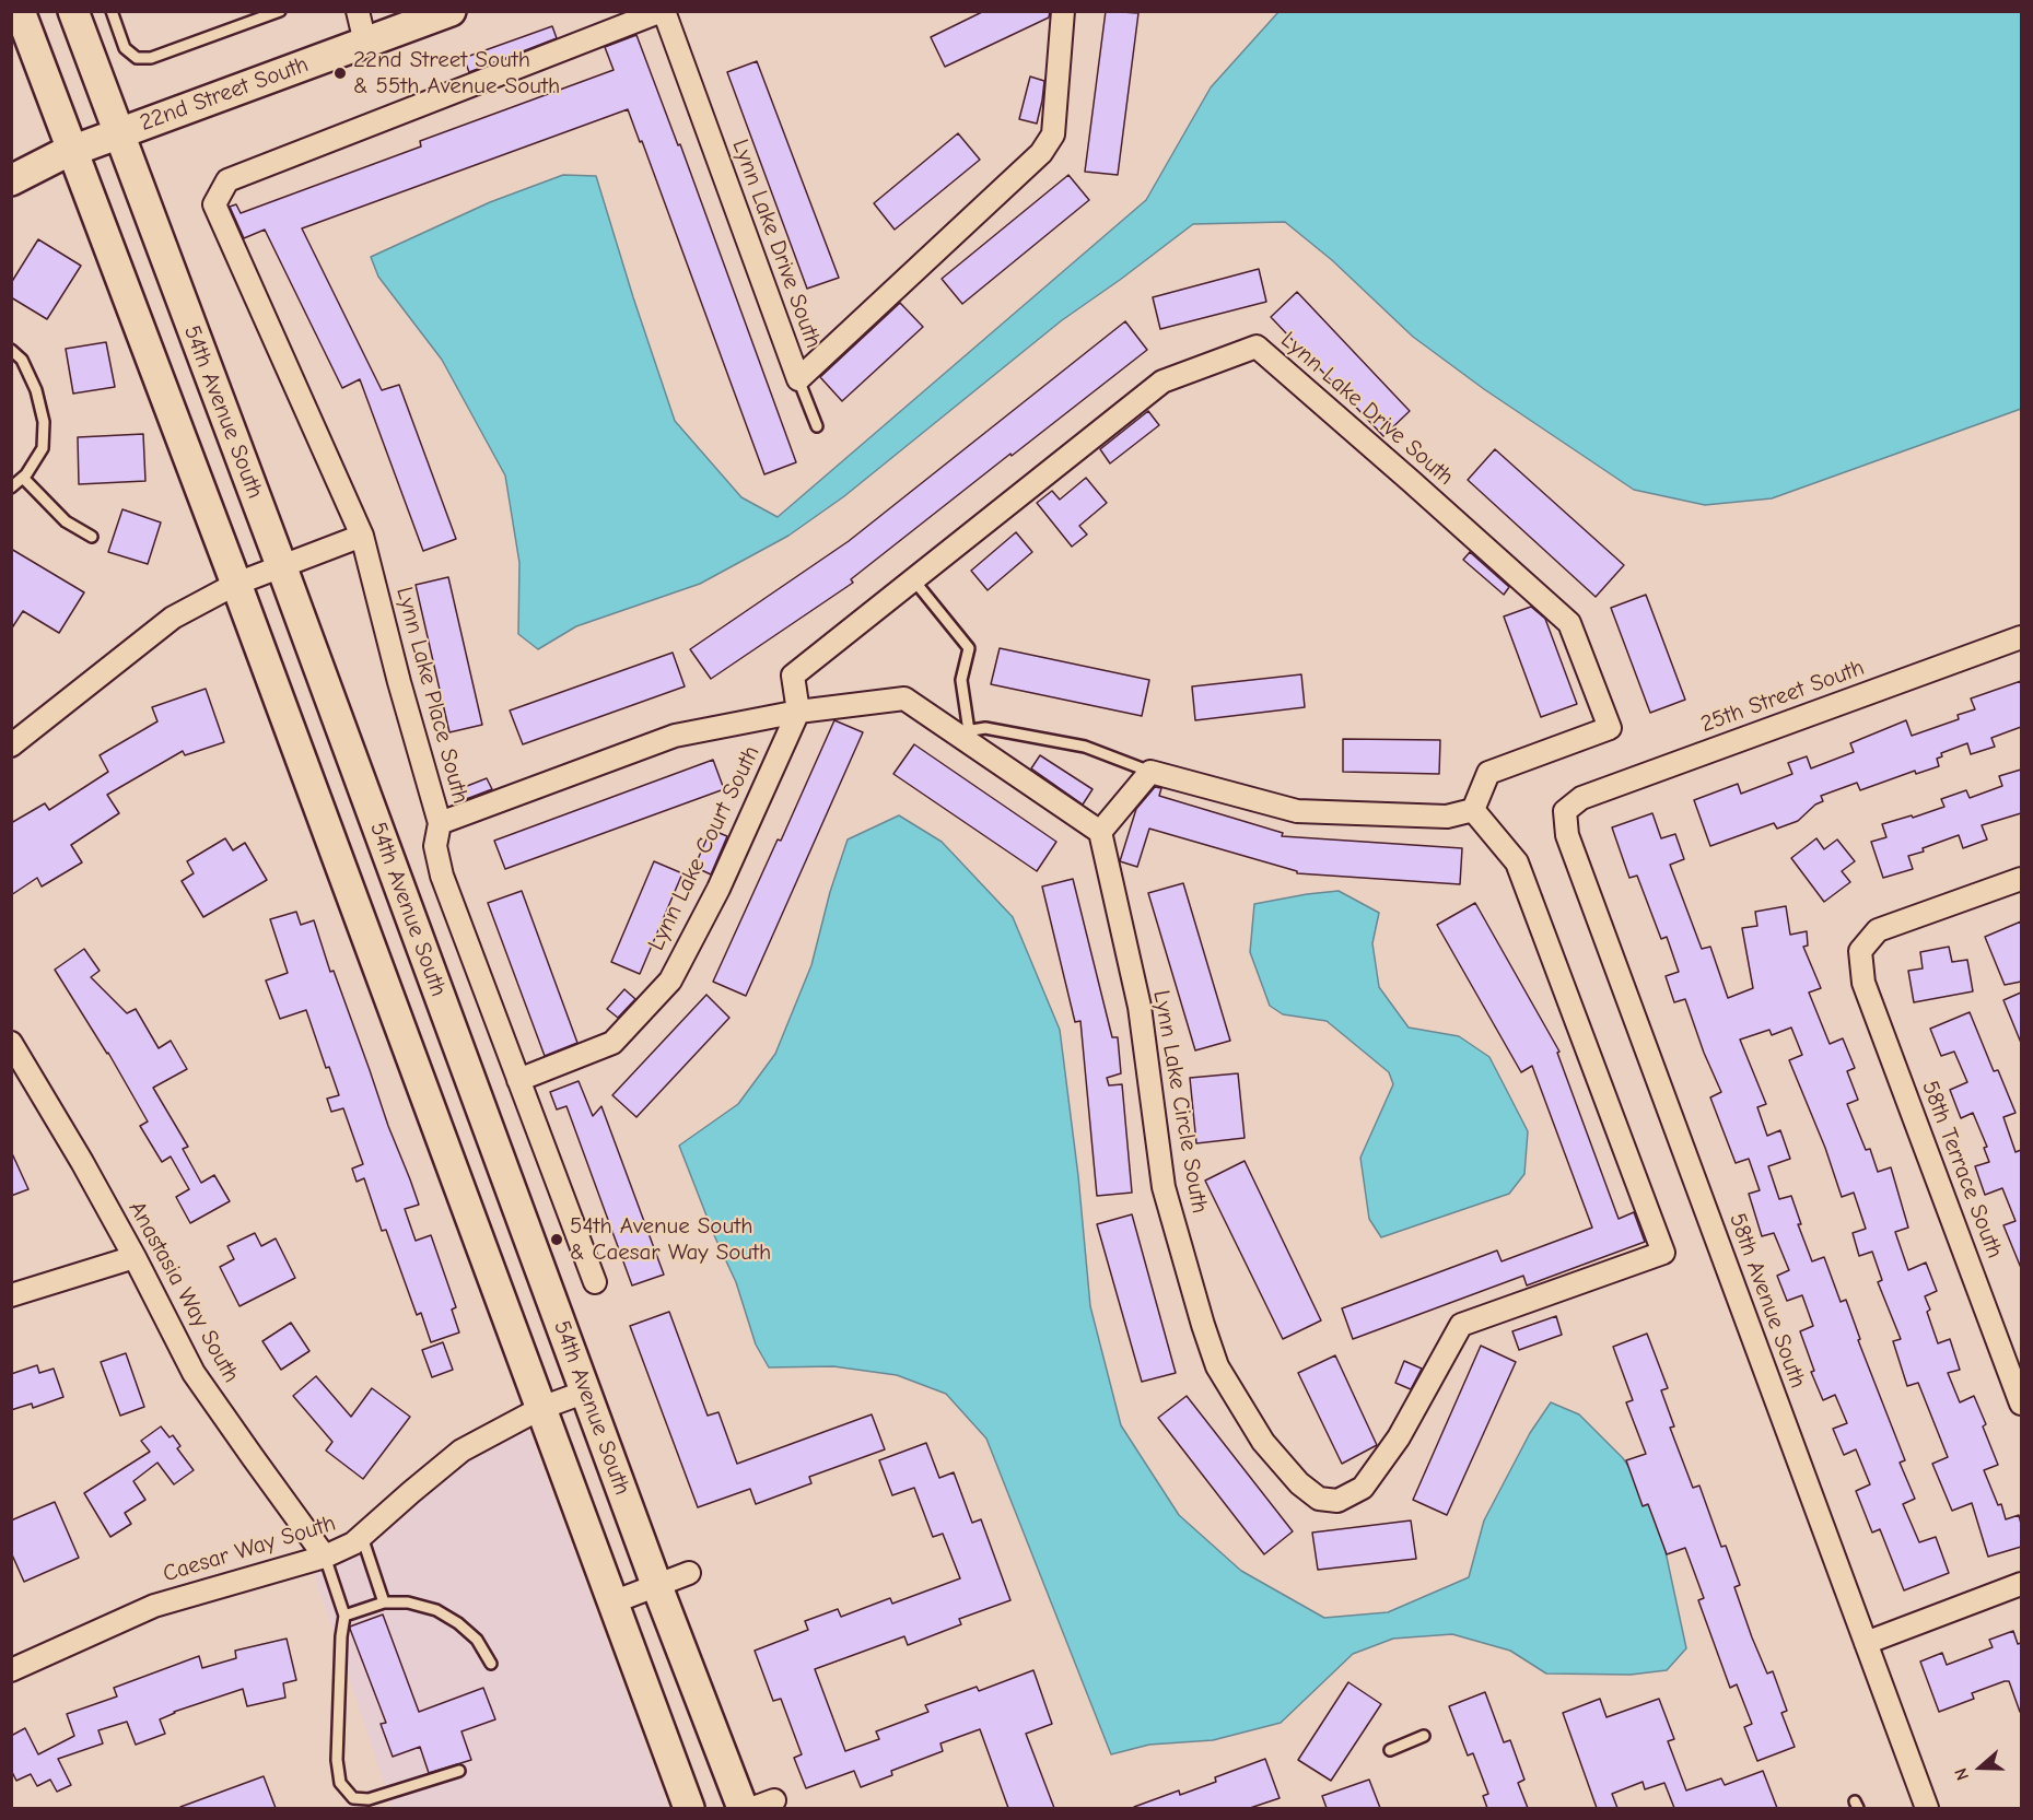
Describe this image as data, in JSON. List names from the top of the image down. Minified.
{"streets":{"main road":["22nd Street South","54th Avenue South"],"street":["Lynn Lake Drive South","Lynn Lake Place South","25th Street South","Lynn Lake Court South","Lynn Lake Circle South","58th Terrace South","Anastasia Way South","58th Avenue South","Caesar Way South"]},"crossings":[["22nd Street South","54th Avenue South"],["Lynn Lake Drive South","Lynn Lake Place South"],["Lynn Lake Drive South","Lynn Lake Court South"],["Lynn Lake Drive South","Lynn Lake Circle South"],["54th Avenue South","Caesar Way South"],["Lynn Lake Place South","Lynn Lake Court South"],["25th Street South","58th Avenue South"],["Anastasia Way South","Caesar Way South"]],"places":["22nd Street South & 55th Avenue South","54th Avenue South & Caesar Way South"],"north":"left"}
